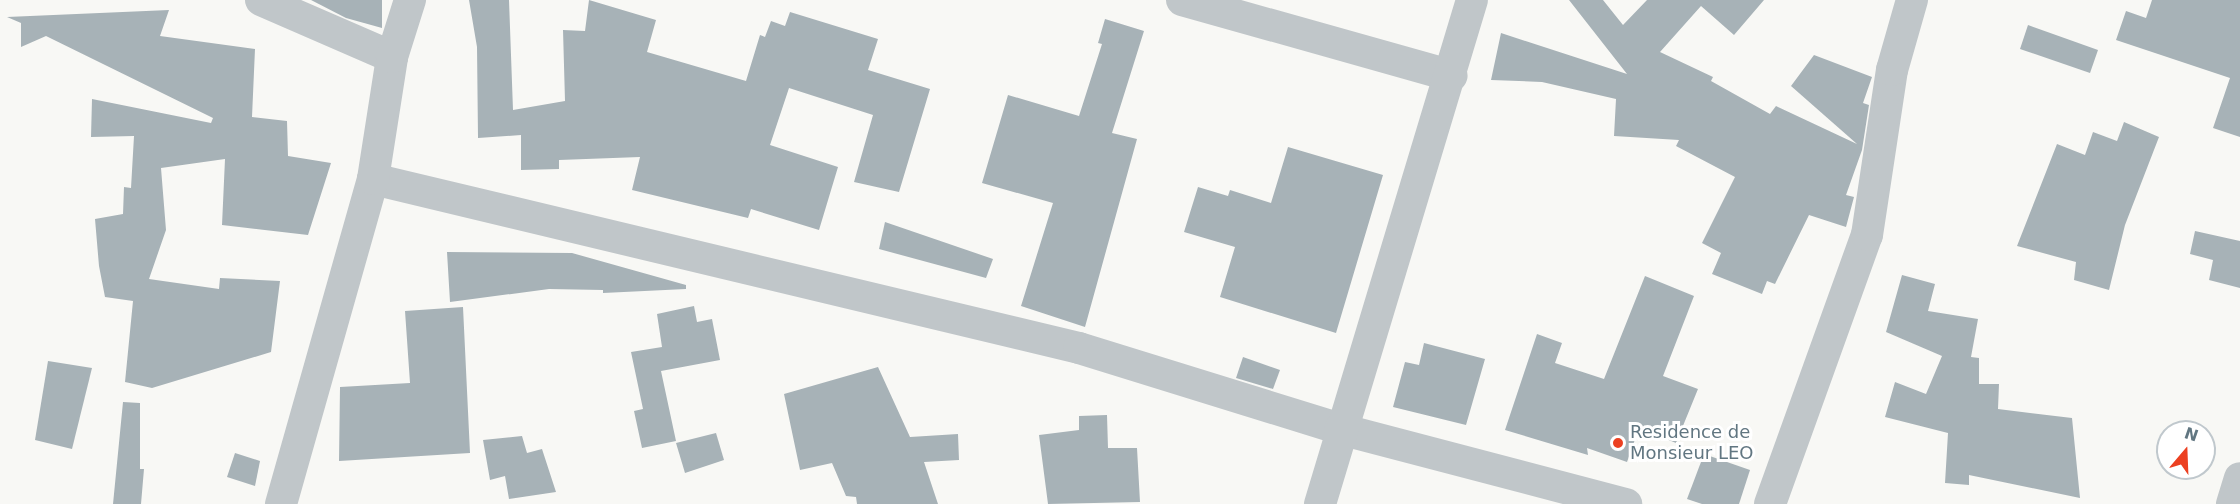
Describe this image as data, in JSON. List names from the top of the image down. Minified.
{"places":["Residence de Monsieur LEO"],"north":"top"}
